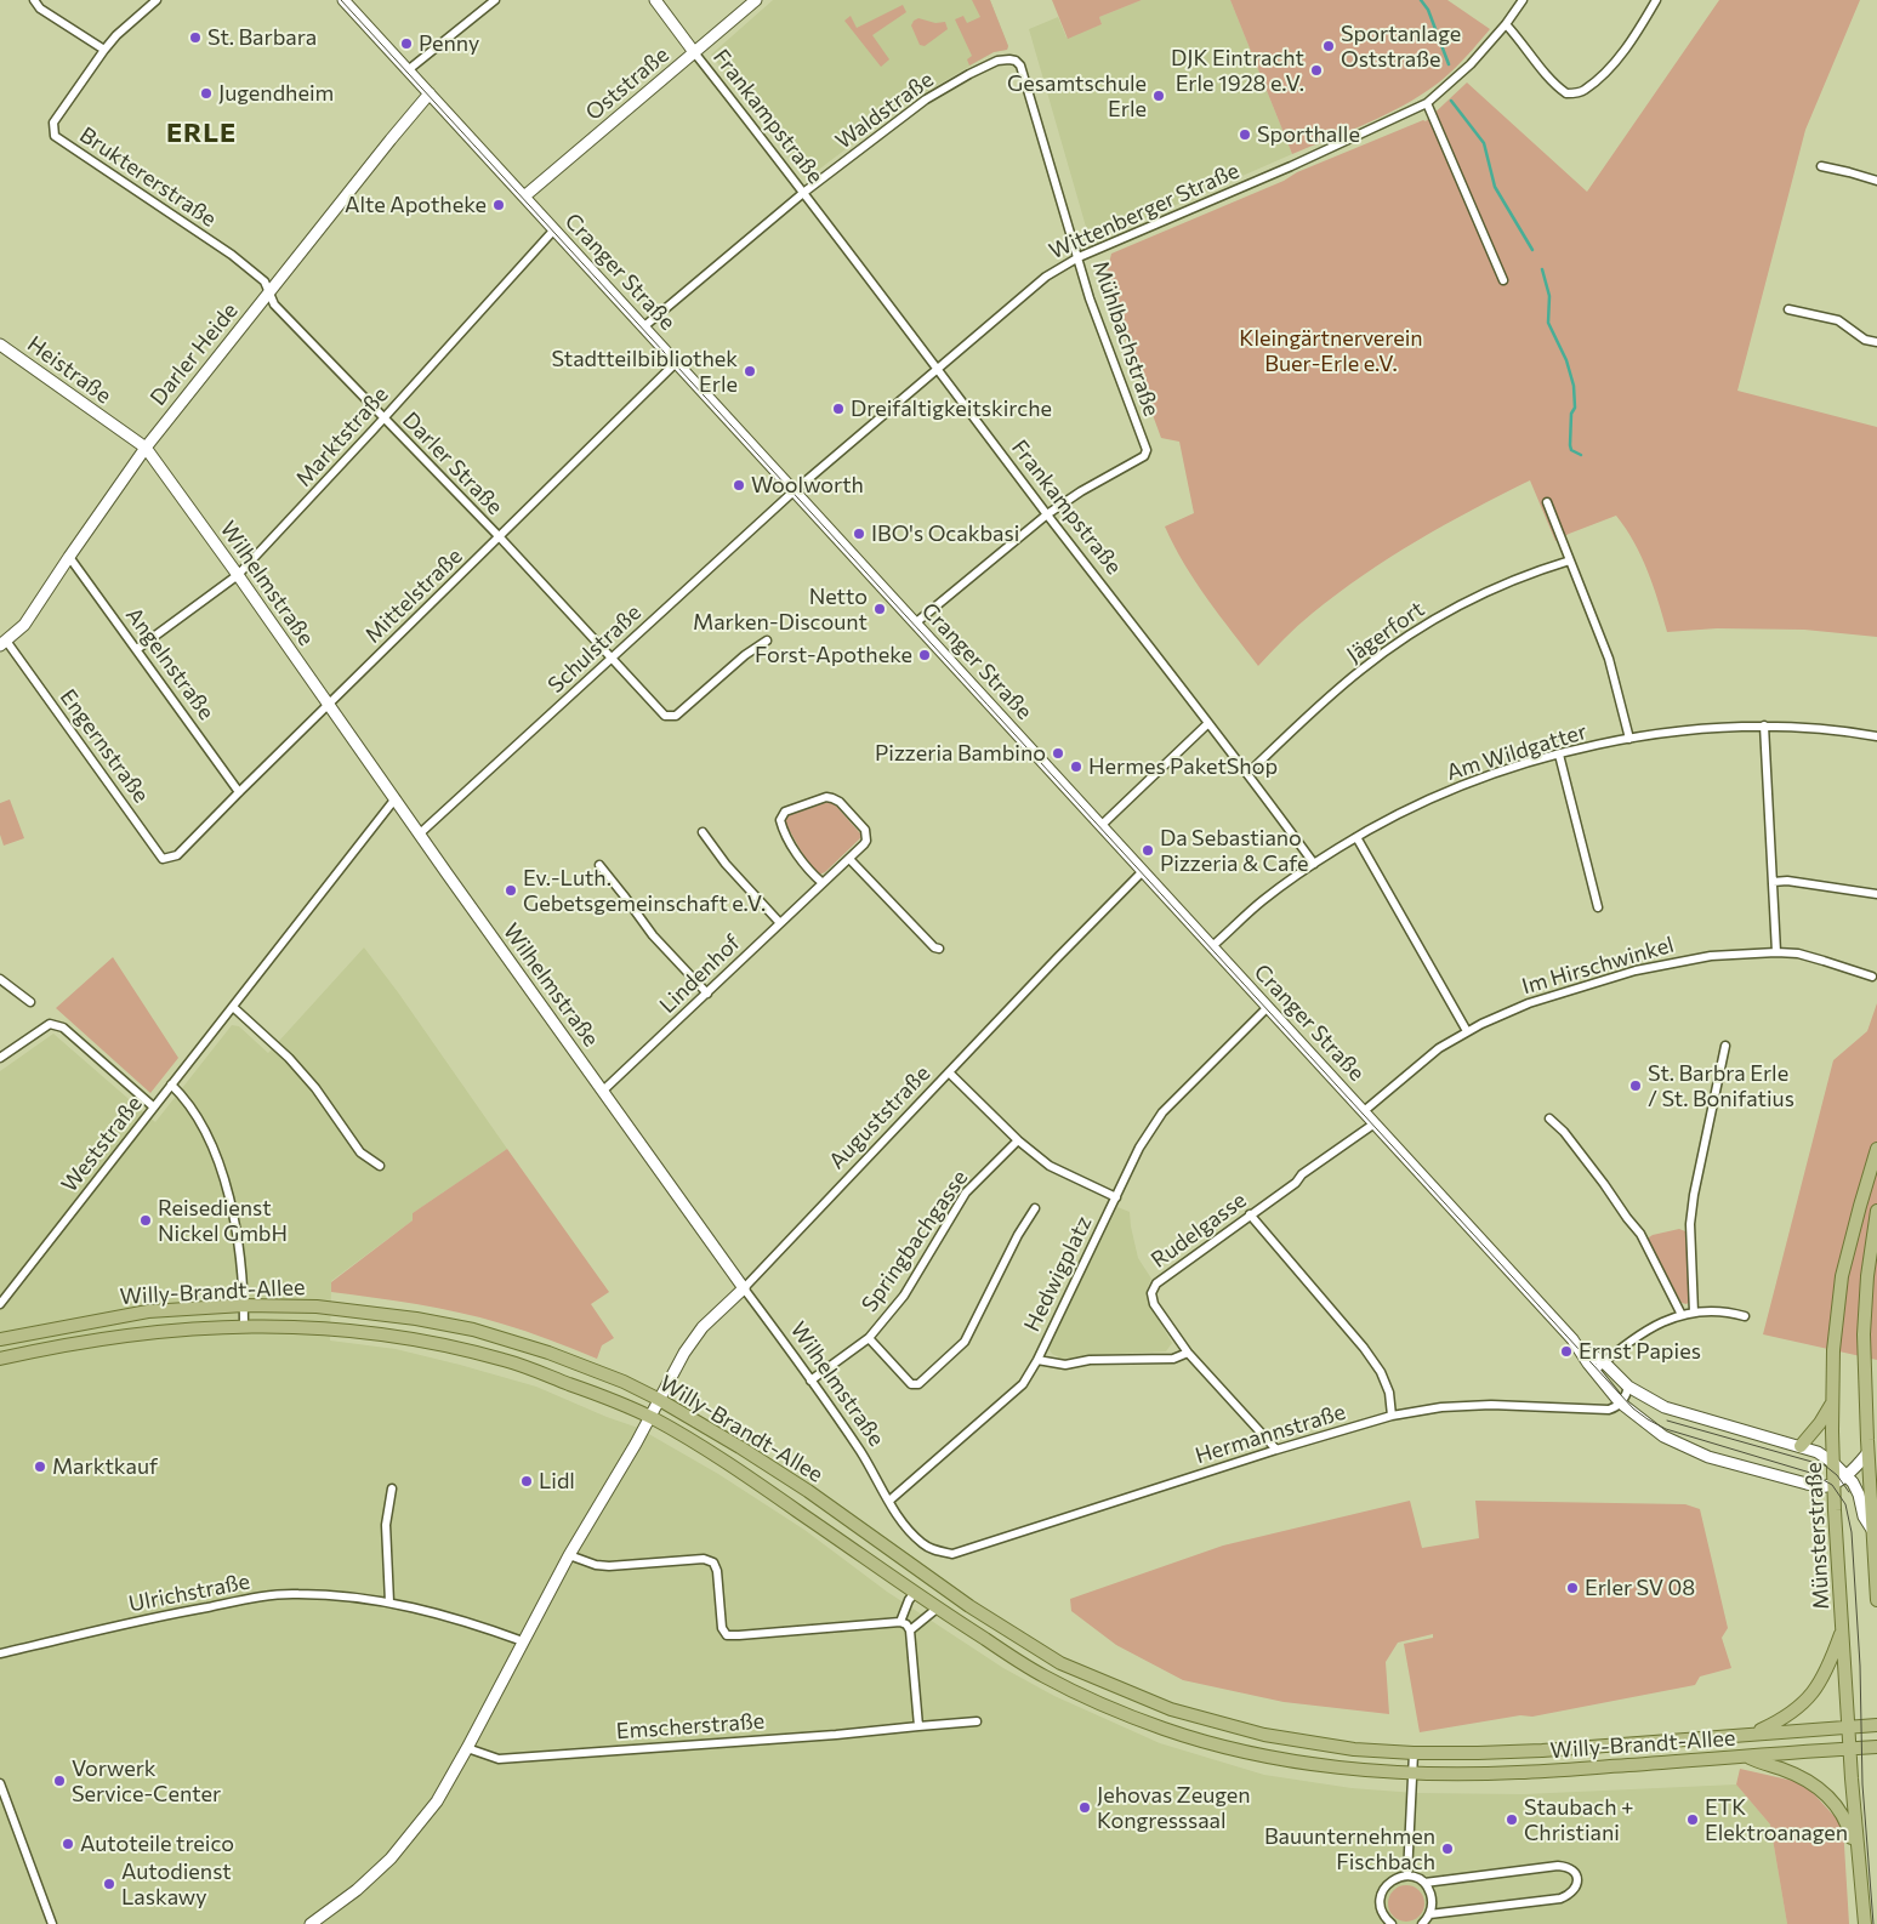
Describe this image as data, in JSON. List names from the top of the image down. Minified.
{"streets":{"main road":["Willy-Brandt-Allee","Münsterstraße"],"street":["Oststraße","Waldstraße","Frankampstraße","Bruktererstraße","Wittenberger Straße","Cranger Straße","Mühlbachstraße","Darler Heide","Heistraße","Marktstraße","Darler Straße","Wilhelmstraße","Mittelstraße","Jägerfort","Schulstraße","Angelnstraße","Engernstraße","Am Wildgatter","Im Hirschwinkel","Lindenhof","Auguststraße","Weststraße","Rudelgasse","Springbachgasse","Hedwigplatz","Hermannstraße","Ulrichstraße","Emscherstraße"]},"crossings":[["Oststraße","Frankampstraße"],["Oststraße","Cranger Straße"],["Waldstraße","Frankampstraße"],["Waldstraße","Cranger Straße"],["Waldstraße","Mühlbachstraße"],["Frankampstraße","Wittenberger Straße"],["Frankampstraße","Mühlbachstraße"],["Frankampstraße","Jägerfort"],["Frankampstraße","Am Wildgatter"],["Bruktererstraße","Darler Heide"],["Bruktererstraße","Darler Straße"],["Wittenberger Straße","Cranger Straße"],["Wittenberger Straße","Mühlbachstraße"],["Wittenberger Straße","Schulstraße"],["Cranger Straße","Darler Heide"],["Cranger Straße","Marktstraße"],["Cranger Straße","Mittelstraße"],["Cranger Straße","Schulstraße"],["Cranger Straße","Am Wildgatter"],["Cranger Straße","Im Hirschwinkel"],["Cranger Straße","Auguststraße"],["Cranger Straße","Rudelgasse"],["Cranger Straße","Hedwigplatz"],["Cranger Straße","Hermannstraße"],["Cranger Straße","Münsterstraße"],["Darler Heide","Heistraße"],["Darler Heide","Darler Straße"],["Darler Heide","Wilhelmstraße"],["Darler Heide","Angelnstraße"],["Darler Heide","Engernstraße"],["Heistraße","Wilhelmstraße"],["Marktstraße","Darler Straße"],["Marktstraße","Wilhelmstraße"],["Marktstraße","Angelnstraße"],["Darler Straße","Mittelstraße"],["Darler Straße","Schulstraße"],["Wilhelmstraße","Mittelstraße"],["Wilhelmstraße","Schulstraße"],["Wilhelmstraße","Lindenhof"],["Wilhelmstraße","Auguststraße"],["Wilhelmstraße","Weststraße"],["Wilhelmstraße","Springbachgasse"],["Wilhelmstraße","Hermannstraße"],["Mittelstraße","Angelnstraße"],["Mittelstraße","Engernstraße"],["Auguststraße","Willy-Brandt-Allee"],["Rudelgasse","Hedwigplatz"],["Rudelgasse","Hermannstraße"],["Willy-Brandt-Allee","Münsterstraße"]],"districts":["ERLE"],"parks":["Kleingärtnerverein Buer-Erle e.V."],"places":["St. Barbara","Penny","Sportanlage Oststraße","DJK Eintracht Erle 1928 e.V.","Jugendheim","Gesamtschule Erle","Sporthalle","Alte Apotheke","Stadtteilbibliothek Erle","Dreifaltigkeitskirche","Woolworth","IBO's Ocakbasi","Netto Marken-Discount","Forst-Apotheke","Pizzeria Bambino","Hermes PaketShop","Da Sebastiano Pizzeria & Cafe","Ev.-Luth. Gebetsgemeinschaft e.V.","St. Barbra Erle / St. Bonifatius","Reisedienst Nickel GmbH","Ernst Papies","Marktkauf","Lidl","Erler SV 08","Vorwerk Service-Center","Jehovas Zeugen Kongresssaal","Staubach + Christiani","ETK Elektroanagen","Autoteile treico","Bauunternehmen Fischbach","Autodienst Laskawy"]}
